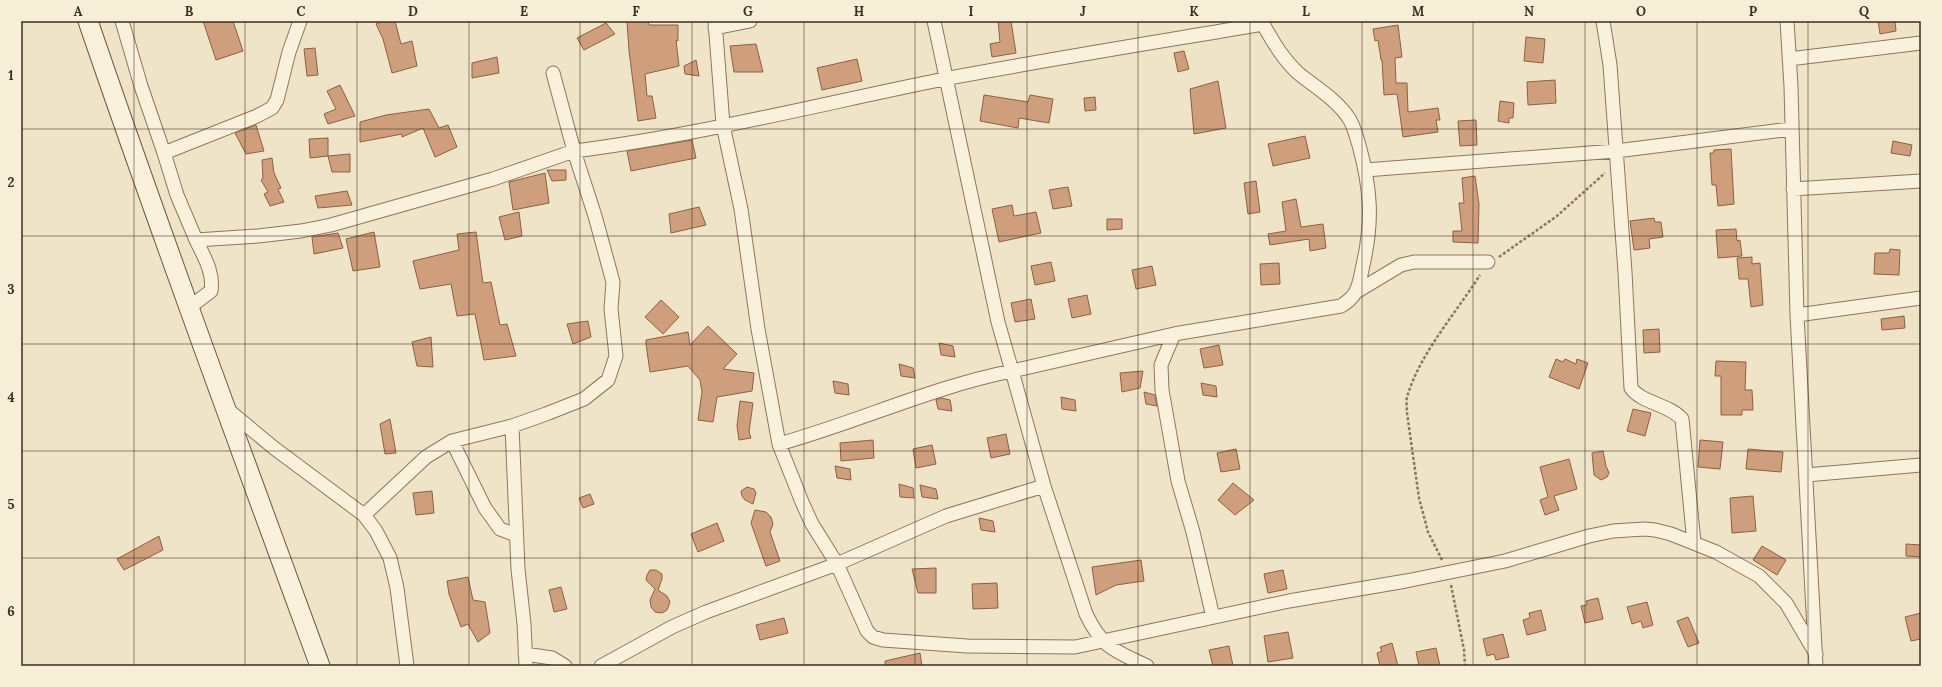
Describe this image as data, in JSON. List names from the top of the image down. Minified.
{"grid":{"columns":["A","B","C","D","E","F","G","H","I","J","K","L","M","N","O","P","Q"],"rows":["1","2","3","4","5","6"]}}
